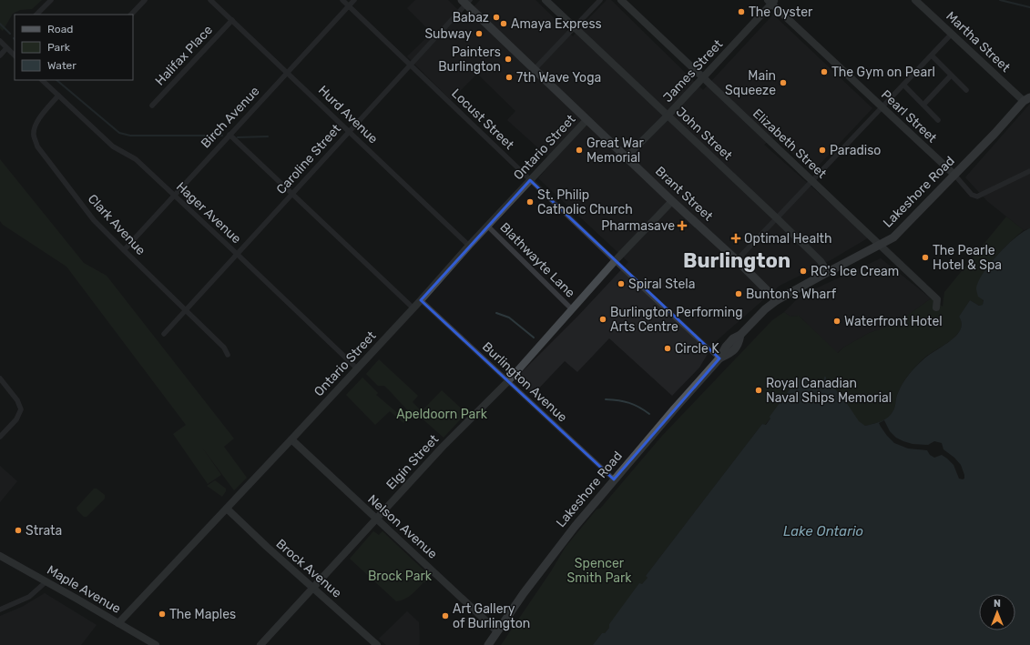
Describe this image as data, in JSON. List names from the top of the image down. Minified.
{"streets":{"main road":["Lakeshore Road","Brant Street"],"street":["Martha Street","Halifax Place","James Street","Hurd Avenue","Pearl Street","Birch Avenue","Locust Street","John Street","Elizabeth Street","Ontario Street","Caroline Street","Hager Avenue","Clark Avenue","Blathwayte Lane","Burlington Avenue","Elgin Street","Nelson Avenue","Brock Avenue","Maple Avenue"]},"crossings":[["Martha Street","Lakeshore Road"],["Halifax Place","Hurd Avenue"],["James Street","Pearl Street"],["James Street","John Street"],["James Street","Elizabeth Street"],["James Street","Brant Street"],["Hurd Avenue","Birch Avenue"],["Hurd Avenue","Ontario Street"],["Hurd Avenue","Caroline Street"],["Pearl Street","Lakeshore Road"],["Birch Avenue","Locust Street"],["Birch Avenue","Hager Avenue"],["Birch Avenue","Clark Avenue"],["Locust Street","Ontario Street"],["Locust Street","Caroline Street"],["Locust Street","Lakeshore Road"],["Locust Street","Elgin Street"],["John Street","Lakeshore Road"],["Elizabeth Street","Lakeshore Road"],["Ontario Street","Brant Street"],["Ontario Street","Hager Avenue"],["Ontario Street","Blathwayte Lane"],["Ontario Street","Burlington Avenue"],["Ontario Street","Nelson Avenue"],["Ontario Street","Brock Avenue"],["Ontario Street","Maple Avenue"],["Caroline Street","Brant Street"],["Caroline Street","Hager Avenue"],["Caroline Street","Clark Avenue"],["Lakeshore Road","Brant Street"],["Lakeshore Road","Burlington Avenue"],["Lakeshore Road","Nelson Avenue"],["Brant Street","Elgin Street"],["Hager Avenue","Clark Avenue"],["Blathwayte Lane","Elgin Street"],["Burlington Avenue","Elgin Street"],["Elgin Street","Nelson Avenue"],["Elgin Street","Brock Avenue"]],"districts":["Burlington"],"water":["Lake Ontario"],"parks":["Apeldoorn Park","Spencer Smith Park","Brock Park"],"places":{"other":["The Oyster","Babaz","Amaya Express","Subway","Painters Burlington","The Gym on Pearl","7th Wave Yoga","Main Squeeze","Great War Memorial","Paradiso","St. Philip Catholic Church","The Pearle Hotel & Spa","RC's Ice Cream","Spiral Stela","Bunton's Wharf","Burlington Performing Arts Centre","Waterfront Hotel","Circle K","Royal Canadian Naval Ships Memorial","Strata","The Maples","Art Gallery of Burlington"],"health":["Pharmasave","Optimal Health"]},"legend":["Road","Park","Water"],"north":"top"}
